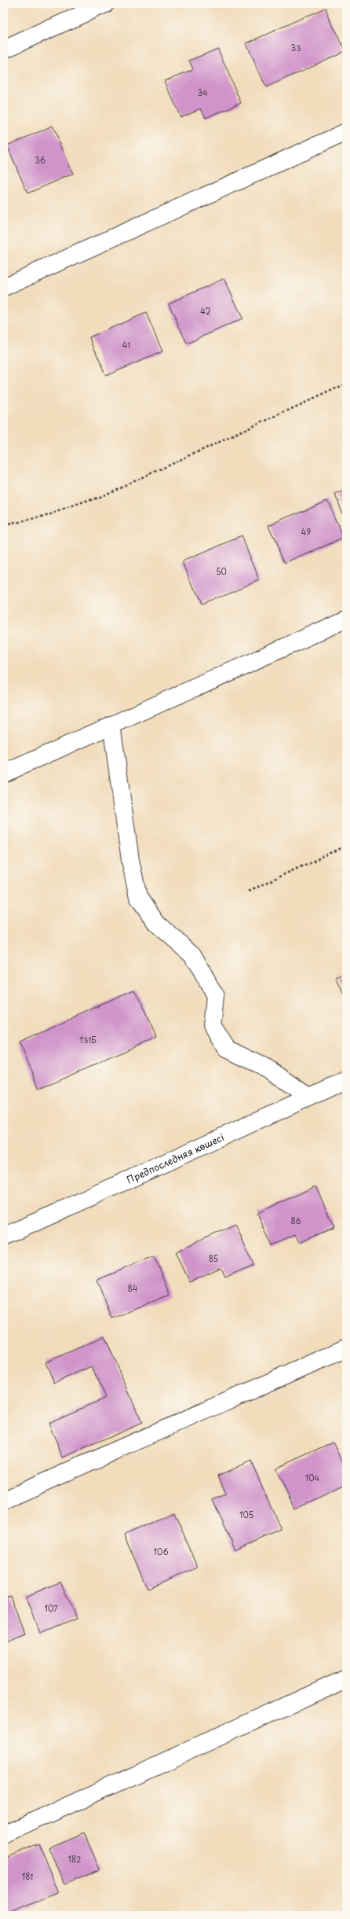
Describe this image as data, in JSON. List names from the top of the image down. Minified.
{"streets":{"street":["Предпоследняя көшесі"]},"house_numbers":["33","34","36","42","41","49","50","131Б","86","85","84","104","105","106","107","182","181"]}
